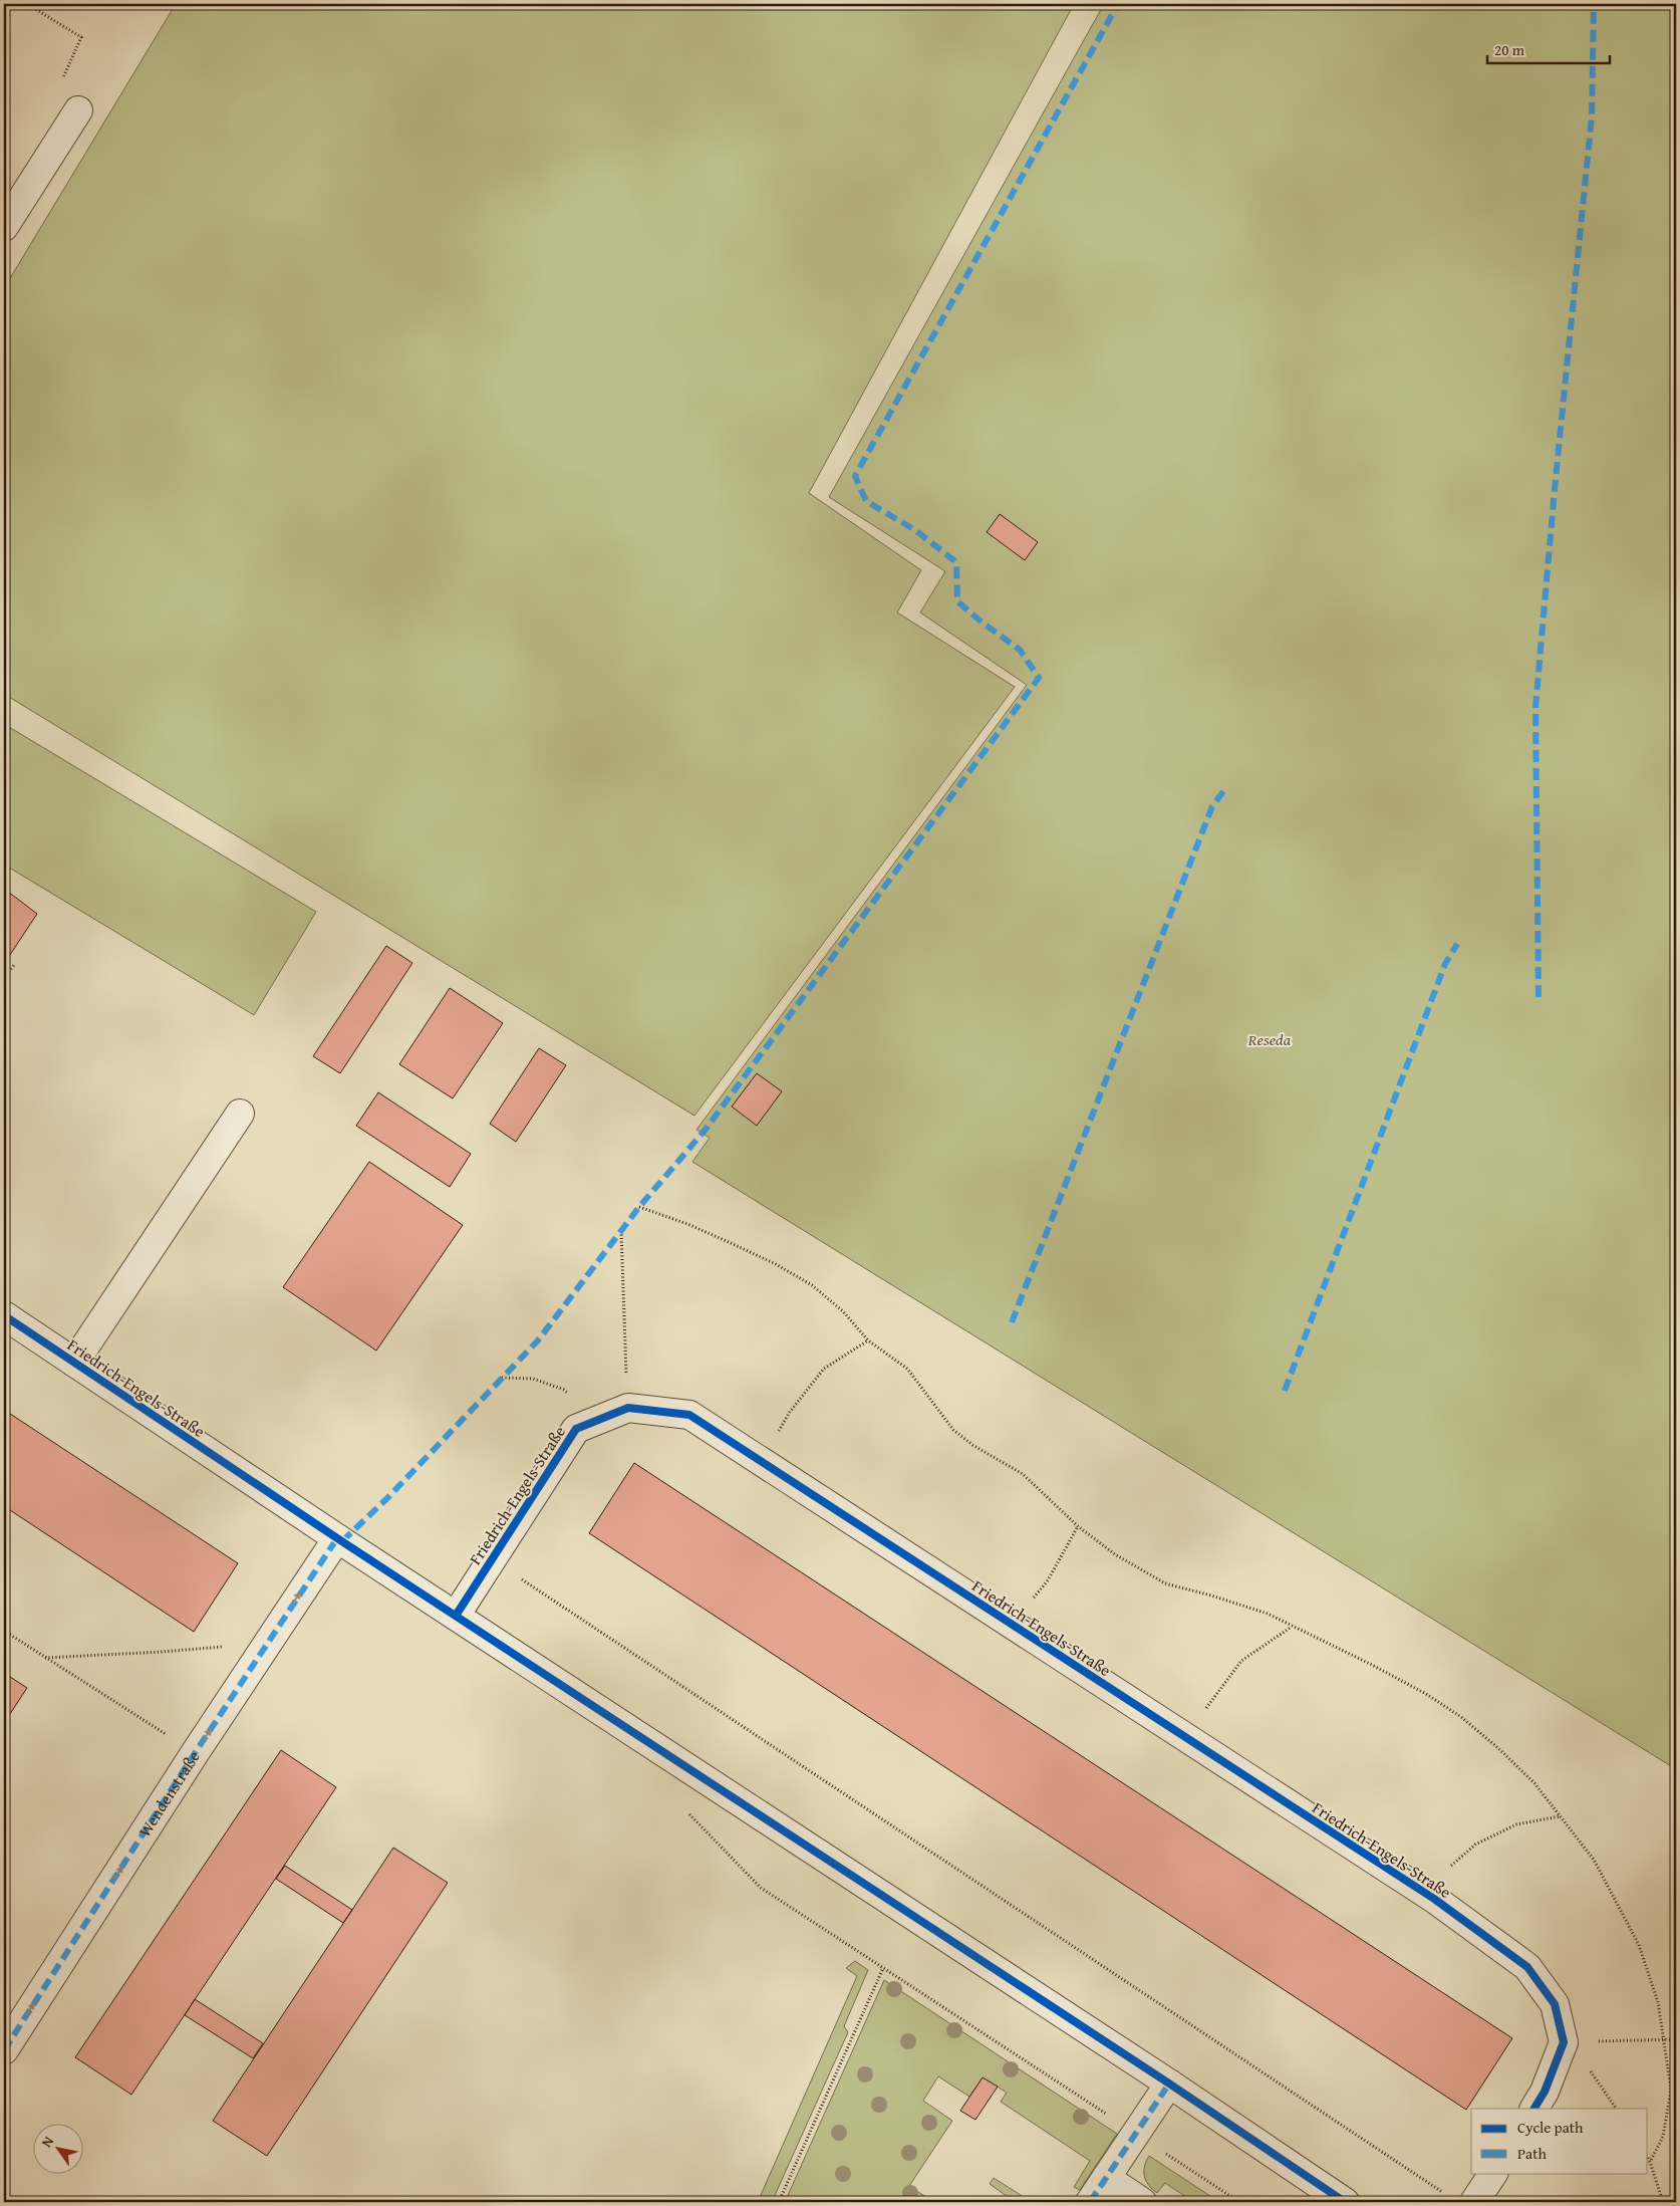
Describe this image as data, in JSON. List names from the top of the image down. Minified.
{"streets":{"street":["Friedrich-Engels-Straße","Wendenstraße"]},"crossings":[["Friedrich-Engels-Straße","Wendenstraße"]],"one_way":["Wendenstraße"],"parks":["Reseda"],"legend":["Cycle path","Path"],"scale_bar":"20 m","north":"top left"}
